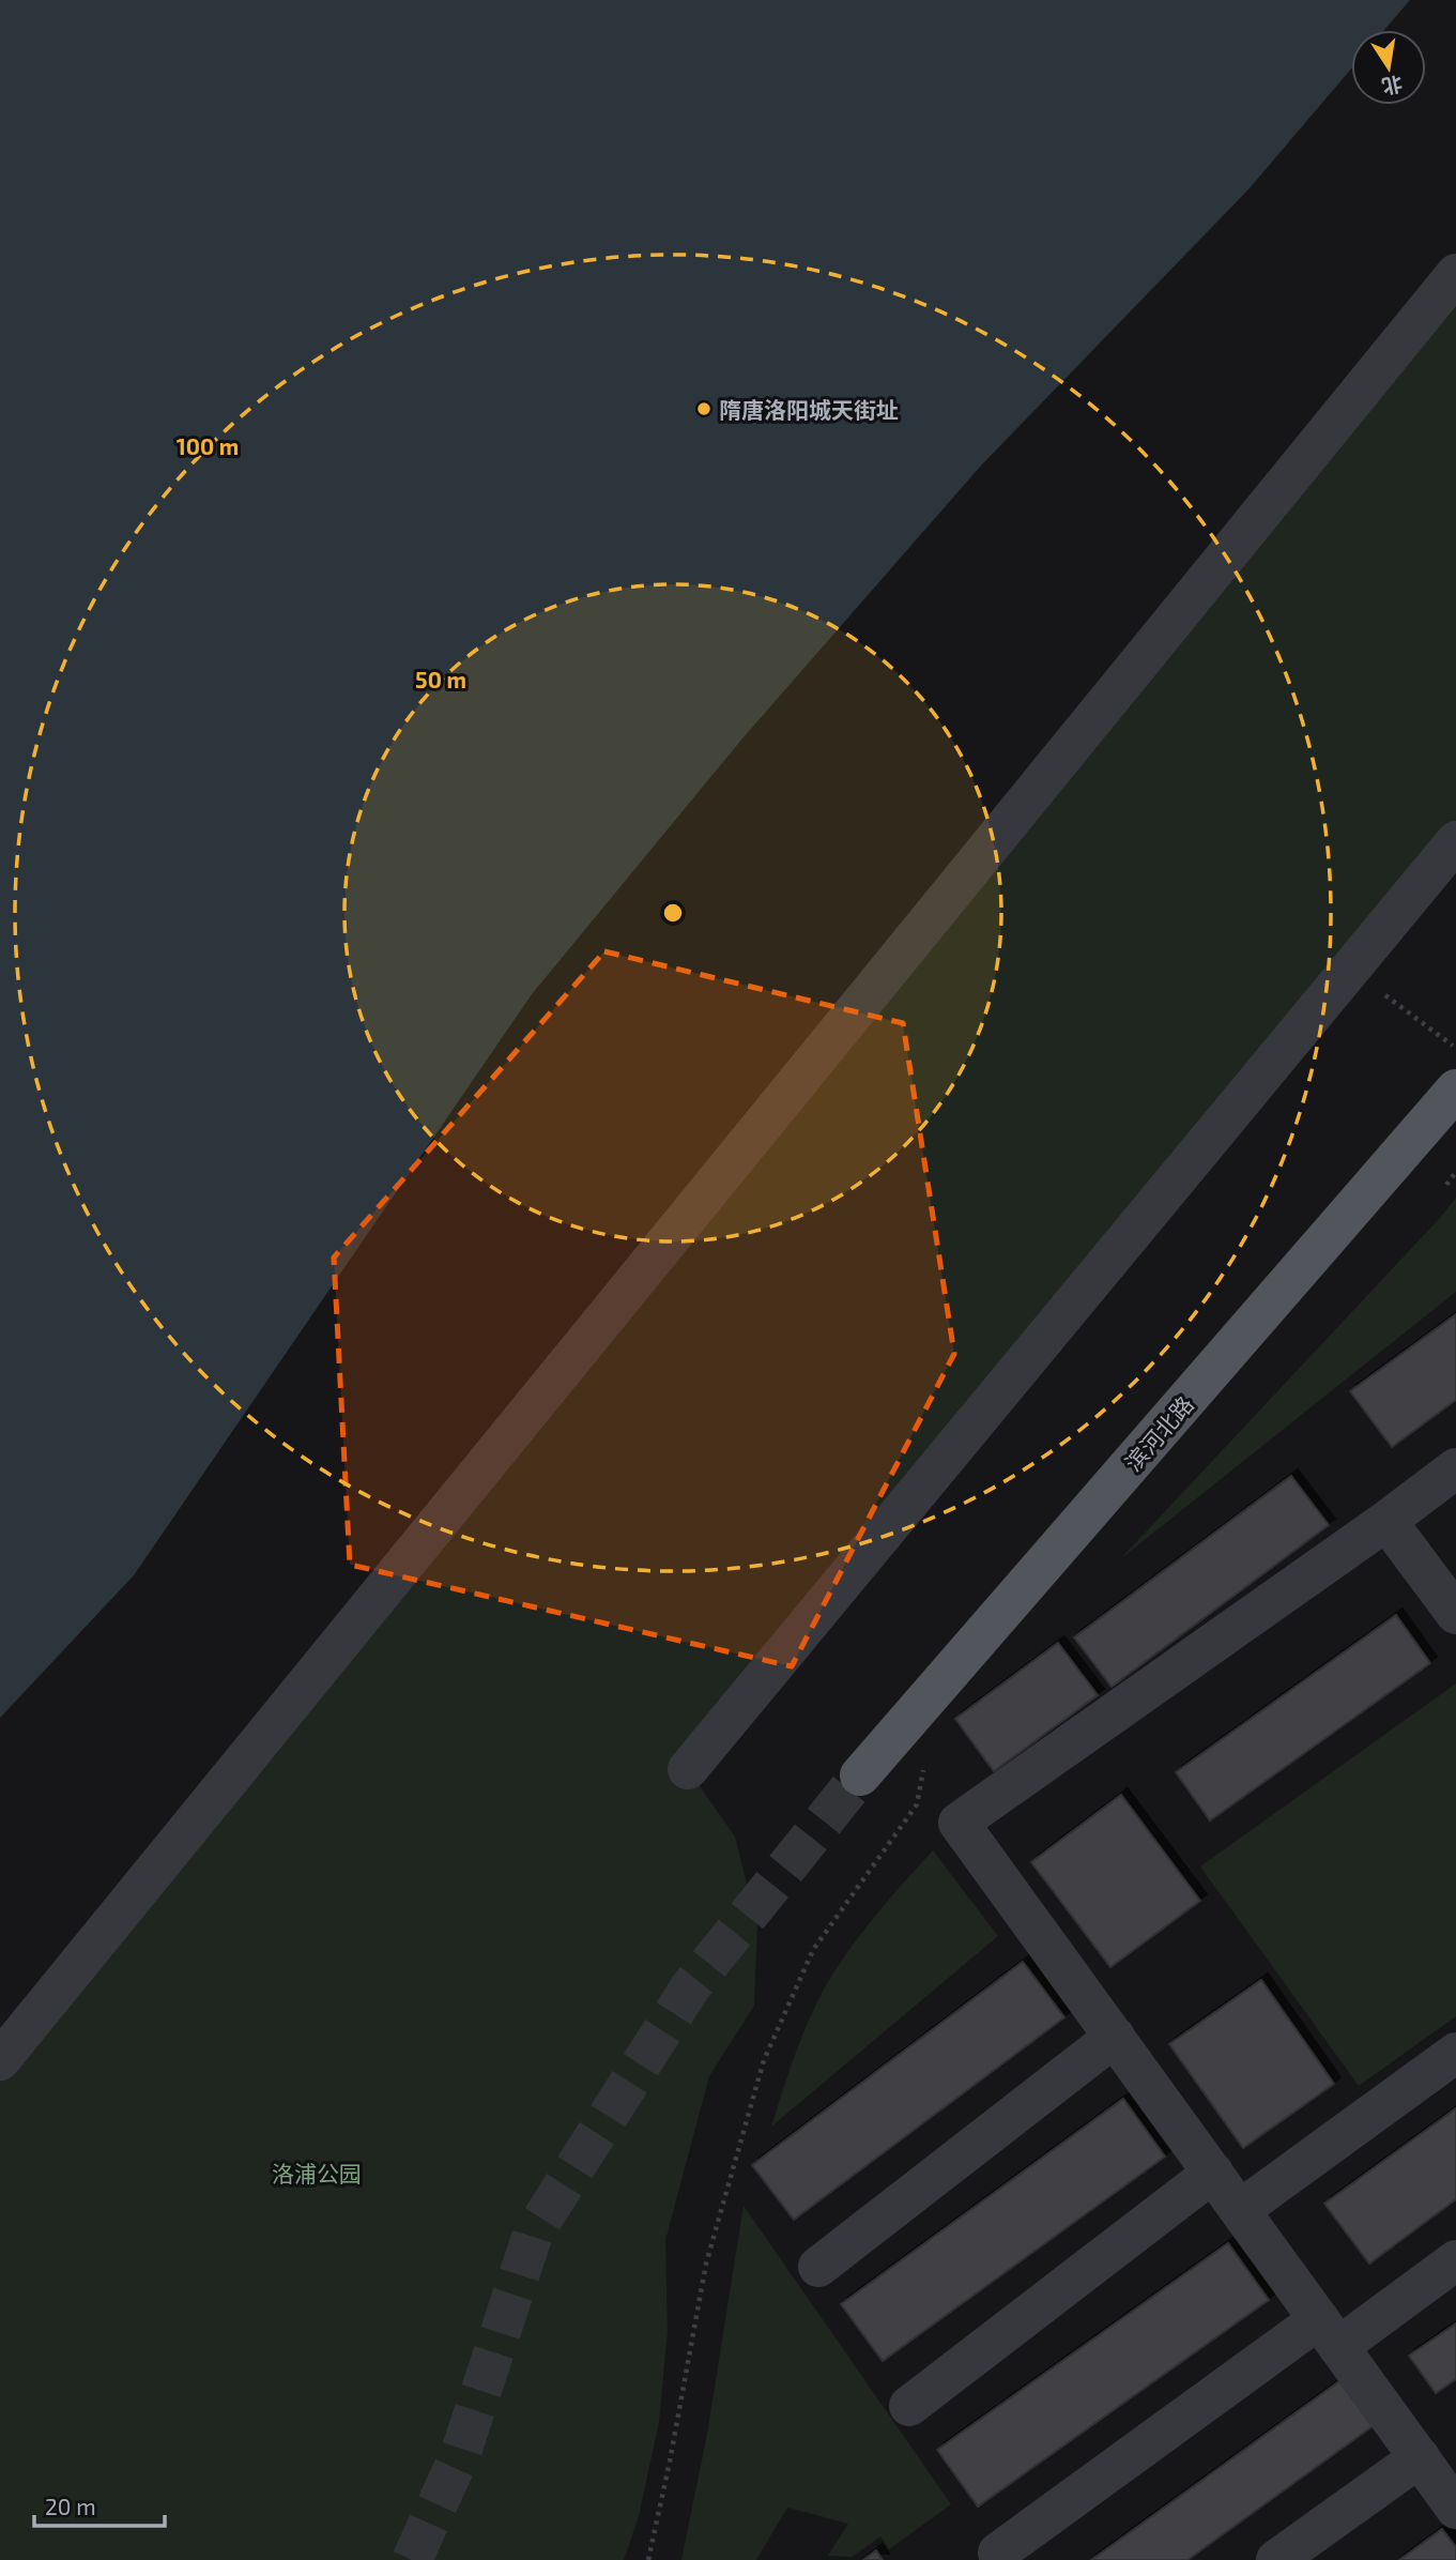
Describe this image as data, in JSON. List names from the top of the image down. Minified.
{"streets":{"main road":["滨河北路"]},"parks":["洛浦公园"],"places":["隋唐洛阳城天街址"],"scale_bar":"20 m","north":"bottom","rings":["100 m","50 m"]}
